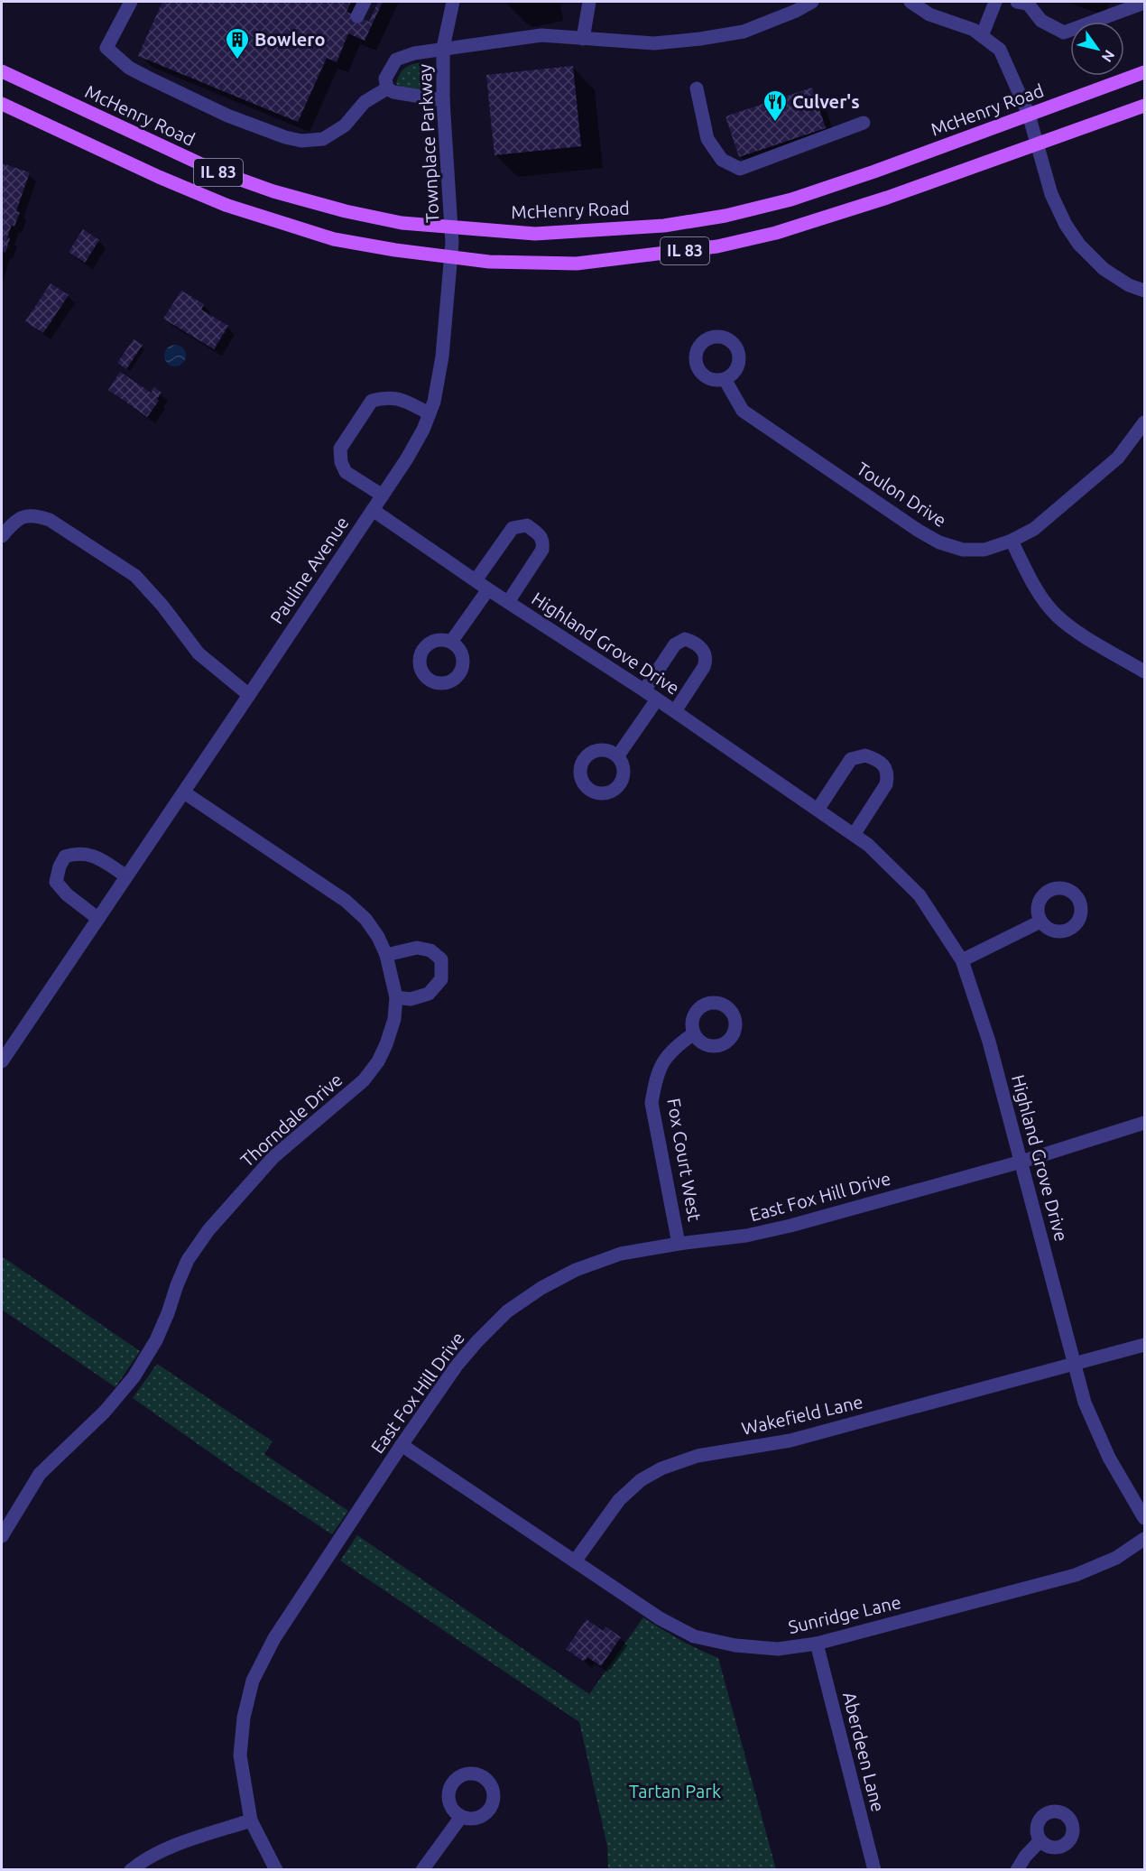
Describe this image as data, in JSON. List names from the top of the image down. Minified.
{"streets":{"main road":["McHenry Road","IL 83"],"street":["Townplace Parkway","Toulon Drive","Pauline Avenue","Highland Grove Drive","Thorndale Drive","Fox Court West","East Fox Hill Drive","Wakefield Lane","Sunridge Lane","Aberdeen Lane"]},"crossings":[["McHenry Road","Townplace Parkway"],["Townplace Parkway","IL 83"],["Townplace Parkway","Pauline Avenue"],["IL 83","Pauline Avenue"],["Pauline Avenue","Highland Grove Drive"],["Pauline Avenue","Thorndale Drive"],["Highland Grove Drive","East Fox Hill Drive"],["Highland Grove Drive","Wakefield Lane"],["Fox Court West","East Fox Hill Drive"],["East Fox Hill Drive","Sunridge Lane"],["Wakefield Lane","Sunridge Lane"],["Sunridge Lane","Aberdeen Lane"]],"parks":["Tartan Park"],"places":{"building":["Bowlero"],"restaurant":["Culver's"]},"north":"bottom right"}
